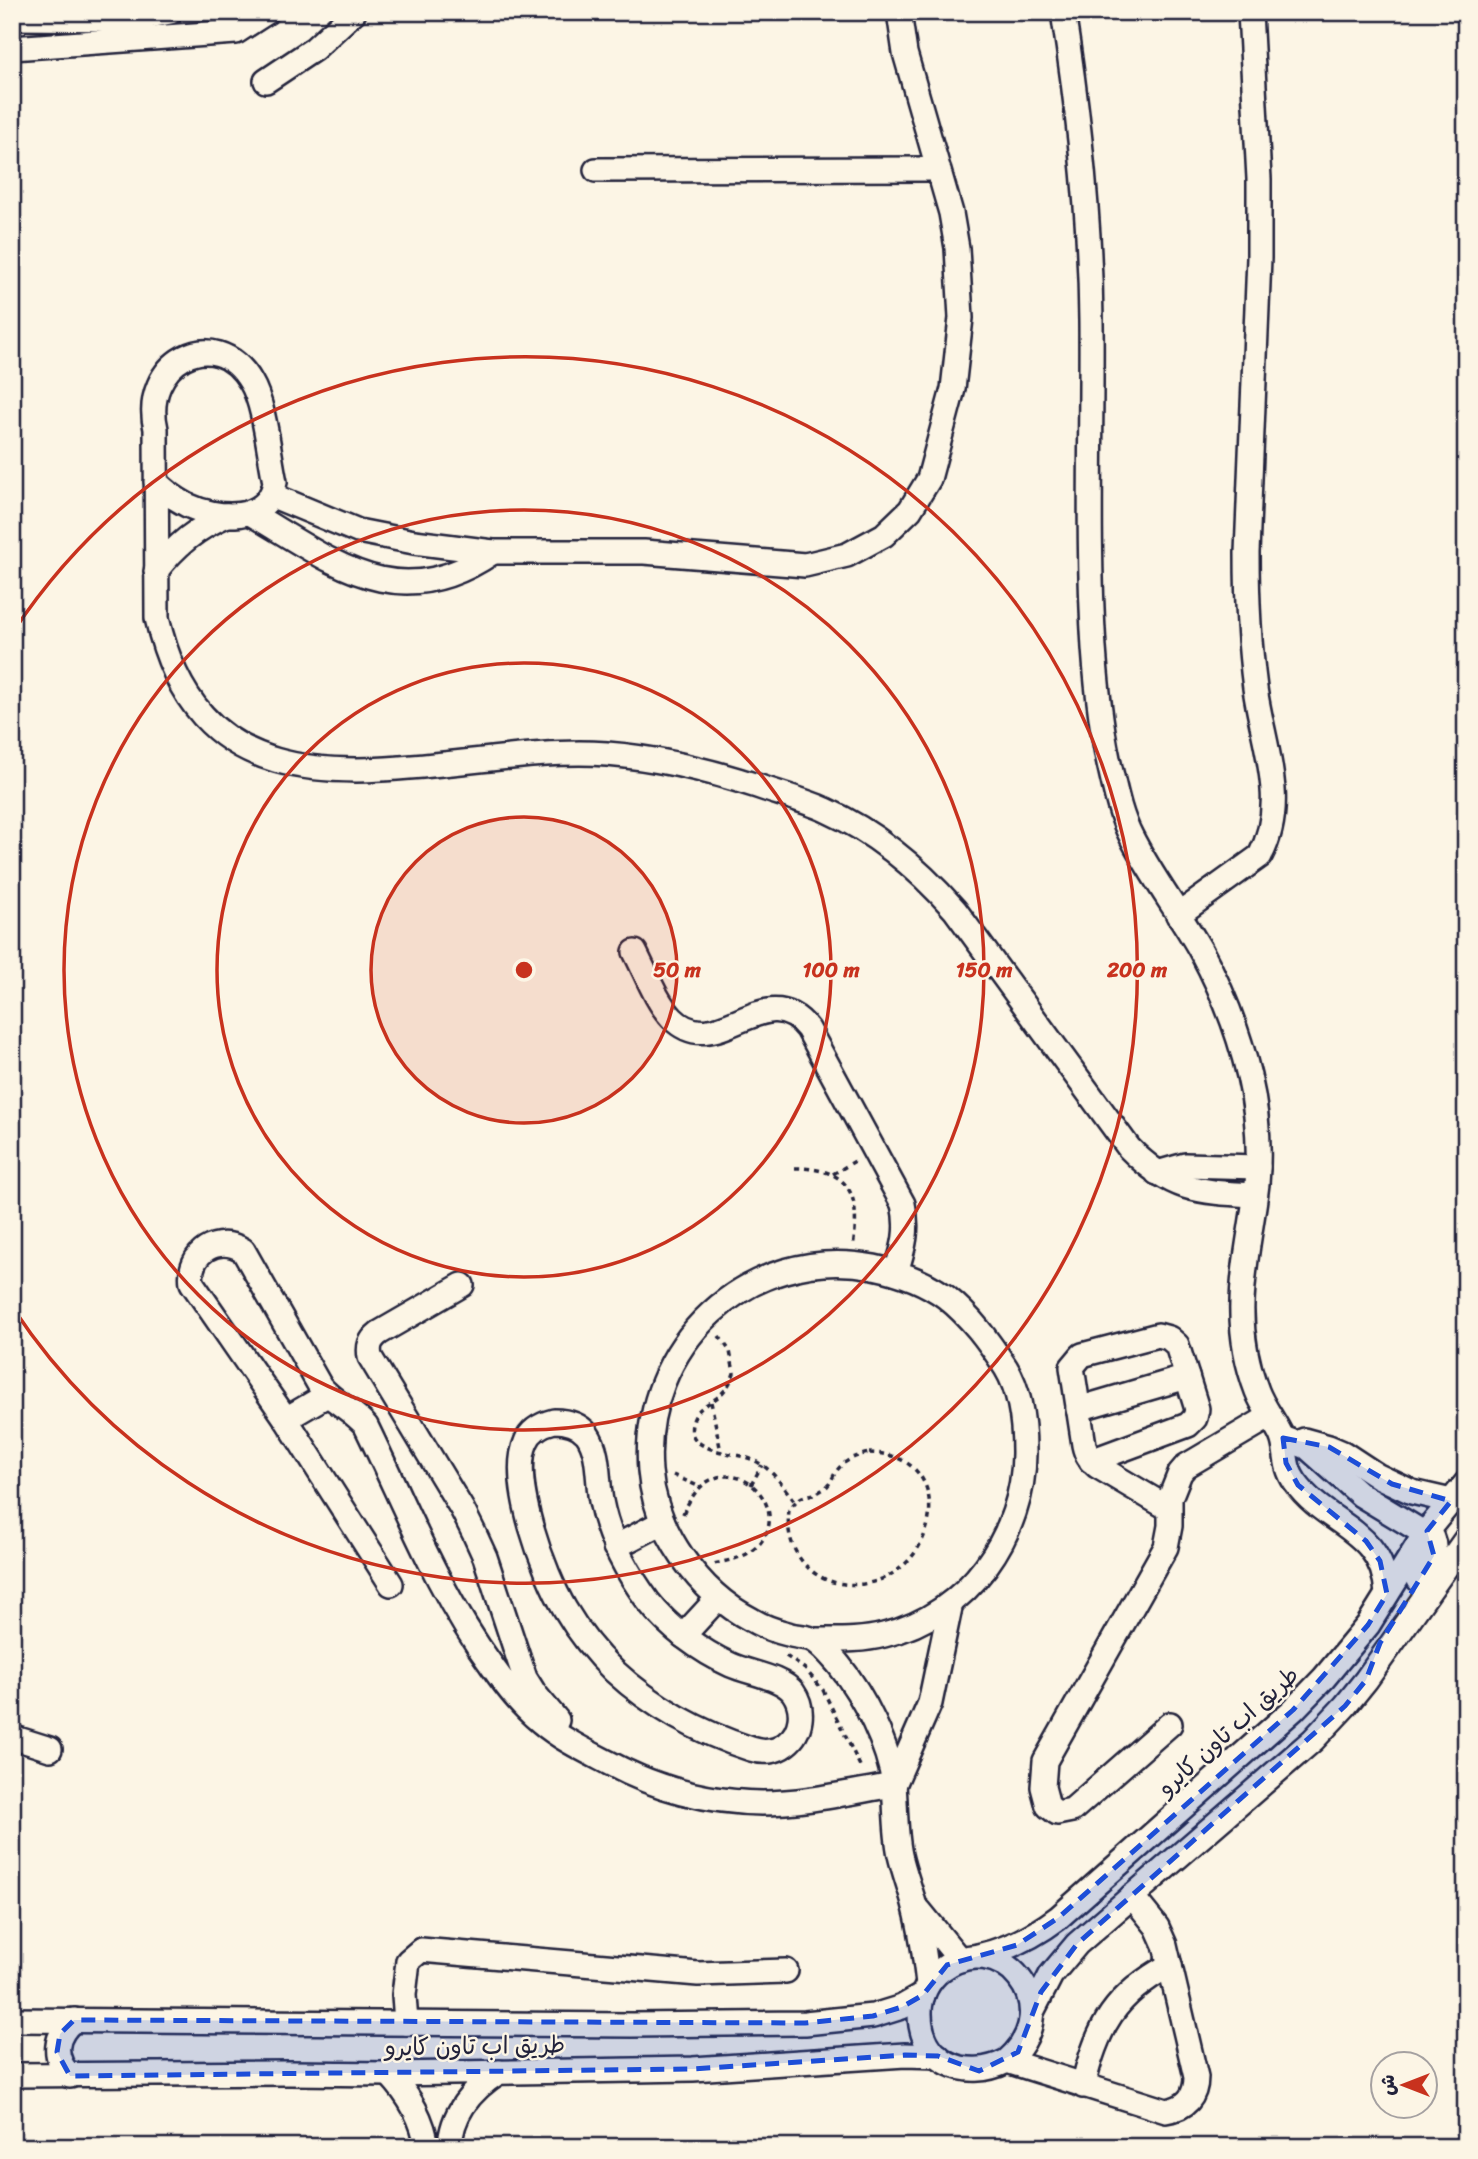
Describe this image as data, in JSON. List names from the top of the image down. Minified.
{"streets":{"street":["طريق اب تاون كايرو"]},"north":"left","rings":["50 m","100 m","150 m","200 m"]}
